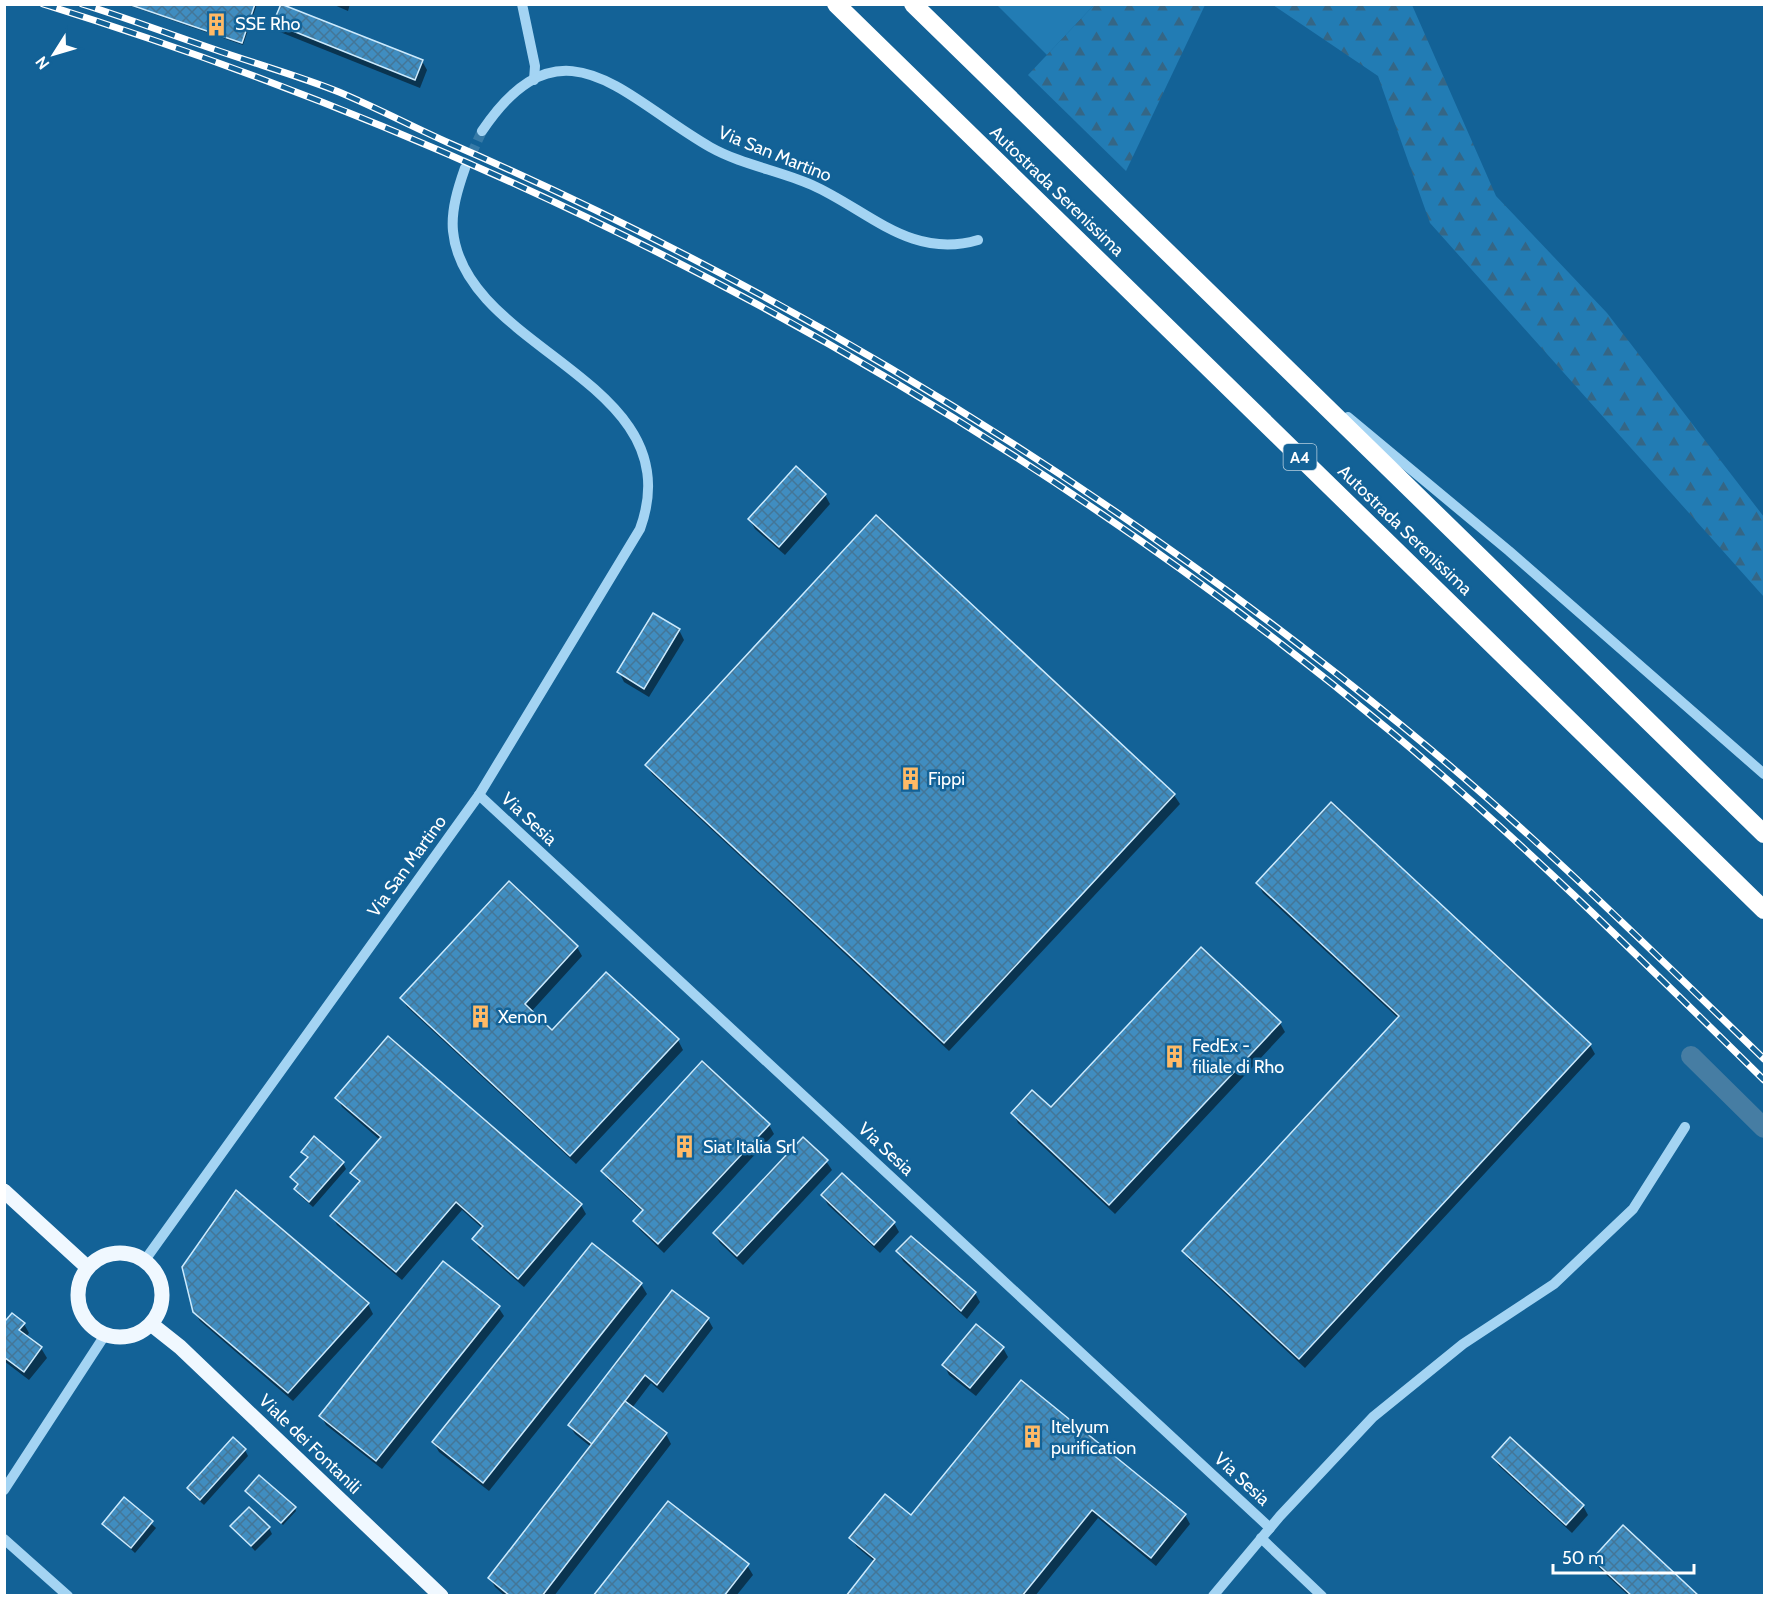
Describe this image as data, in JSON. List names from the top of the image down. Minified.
{"streets":{"highway":["Autostrada Serenissima","A4"],"main road":["Viale dei Fontanili"],"street":["Via San Martino","Via Sesia"]},"crossings":[["Via San Martino","Via Sesia"],["Via San Martino","Viale dei Fontanili"]],"places":{"building":["SSE Rho","Fippi","Xenon","FedEx - filiale di Rho","Siat Italia Srl","Itelyum purification"]},"scale_bar":"50 m","north":"bottom left"}
